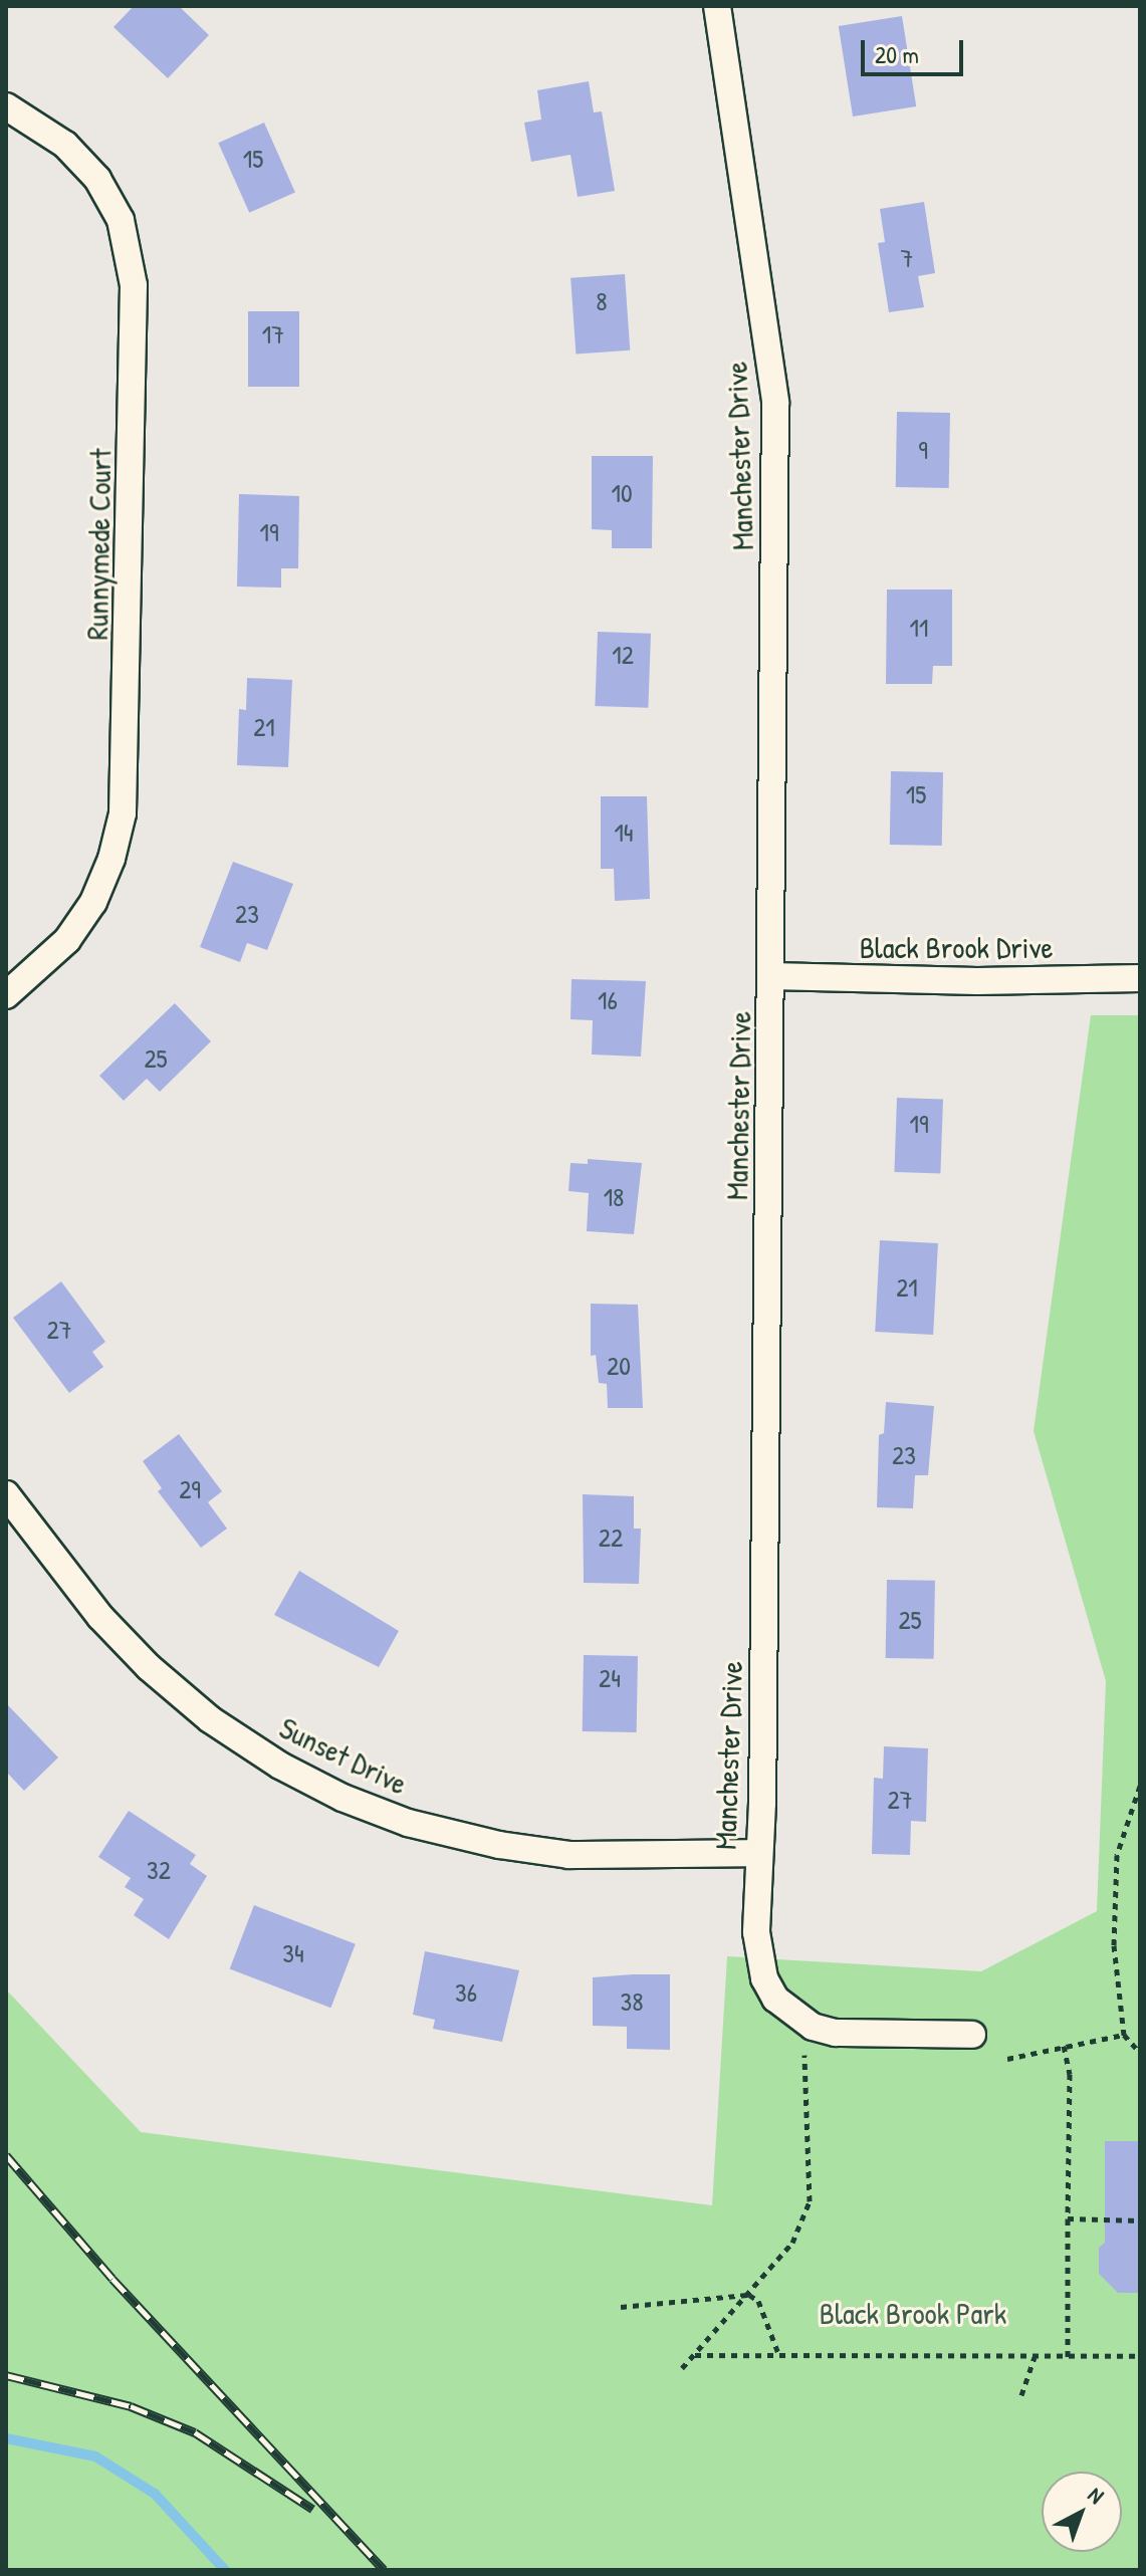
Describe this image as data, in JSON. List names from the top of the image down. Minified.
{"streets":{"street":["Manchester Drive","Runnymede Court","Black Brook Drive","Sunset Drive"]},"crossings":[["Manchester Drive","Black Brook Drive"],["Manchester Drive","Sunset Drive"]],"parks":["Black Brook Park"],"house_numbers":["15","7","8","17","9","10","19","11","12","21","15","14","23","16","25","19","18","21","27","20","23","29","22","25","24","27","32","34","36","38"],"scale_bar":"20 m","north":"top right"}
